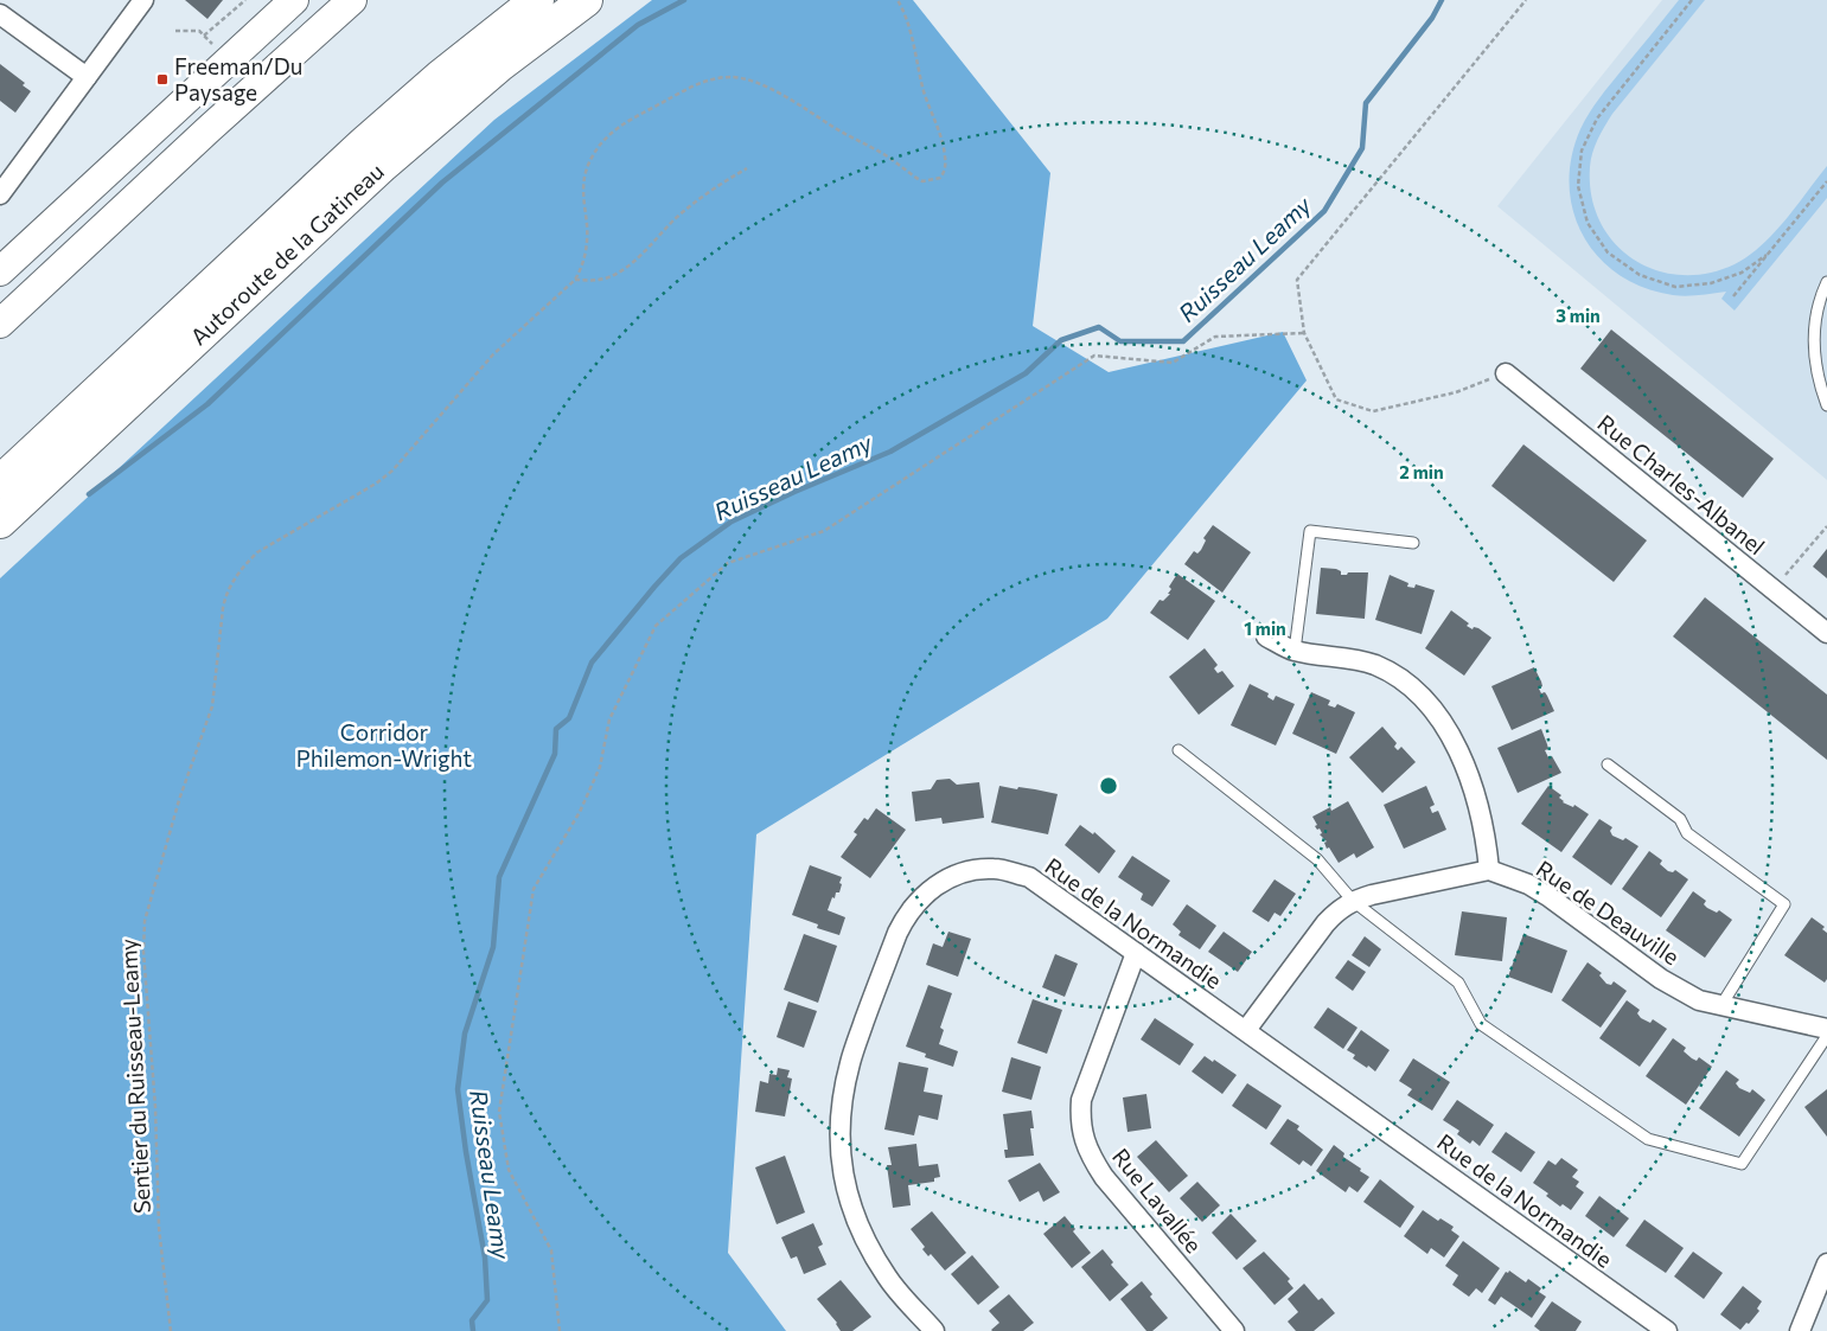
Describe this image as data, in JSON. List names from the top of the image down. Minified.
{"streets":{"highway":["Autoroute de la Gatineau"],"street":["Rue Charles-Albanel","Rue de Deauville","Rue de la Normandie","Rue Lavallée"],"path":["Sentier du Ruisseau-Leamy"]},"crossings":[["Rue de la Normandie","Rue Lavallée"]],"water":["Ruisseau Leamy"],"parks":["Corridor Philemon-Wright"],"places":{"transit":["Freeman/Du Paysage"]},"rings":["3 min","2 min","1 min"]}
